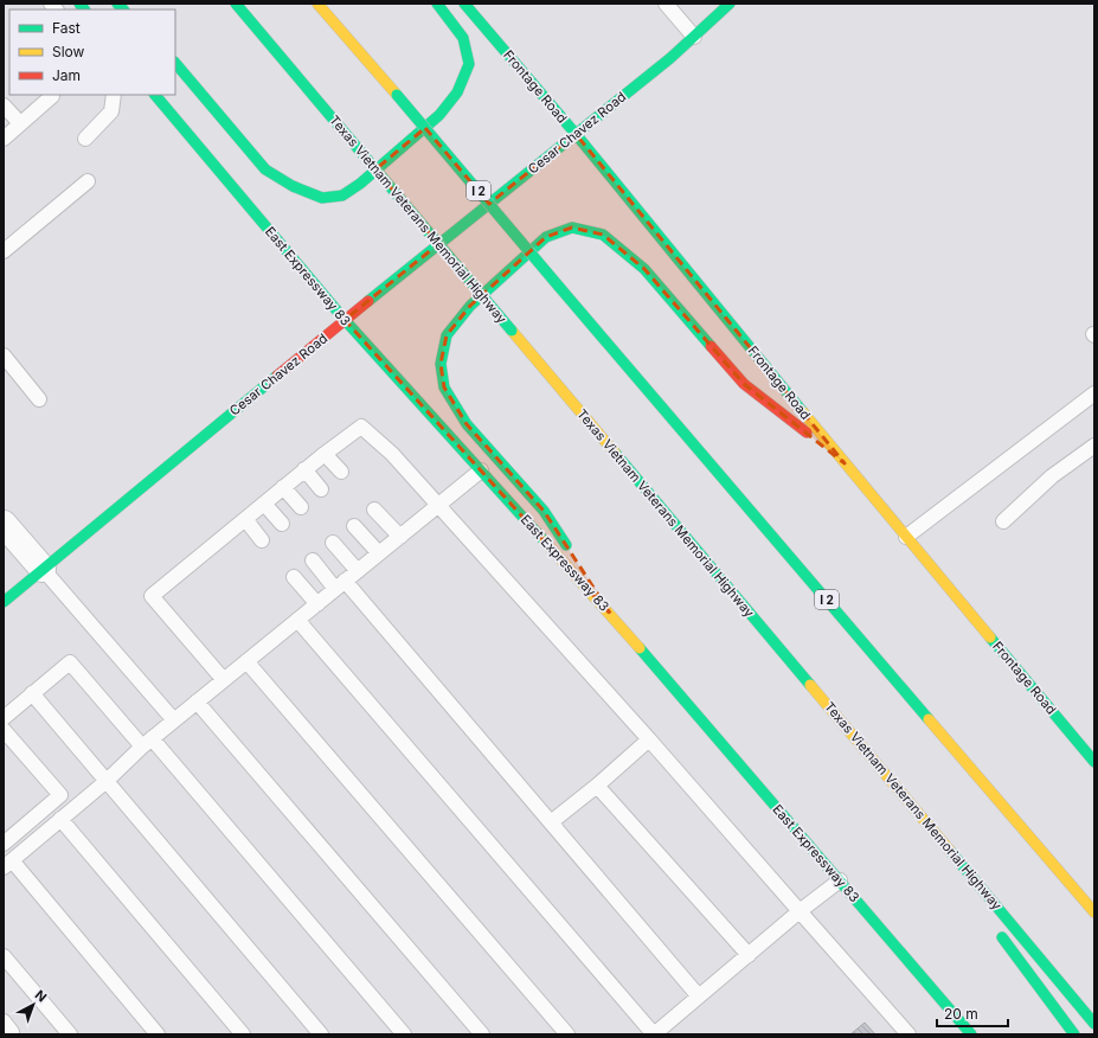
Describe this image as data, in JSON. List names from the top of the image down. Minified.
{"streets":{"main road":["Frontage Road","Cesar Chavez Road","I 2","Texas Vietnam Veterans Memorial Highway","East Expressway 83"]},"crossings":[["Frontage Road","Cesar Chavez Road"],["Cesar Chavez Road","East Expressway 83"]],"legend":["Fast","Slow","Jam"],"scale_bar":"20 m","north":"top right"}
